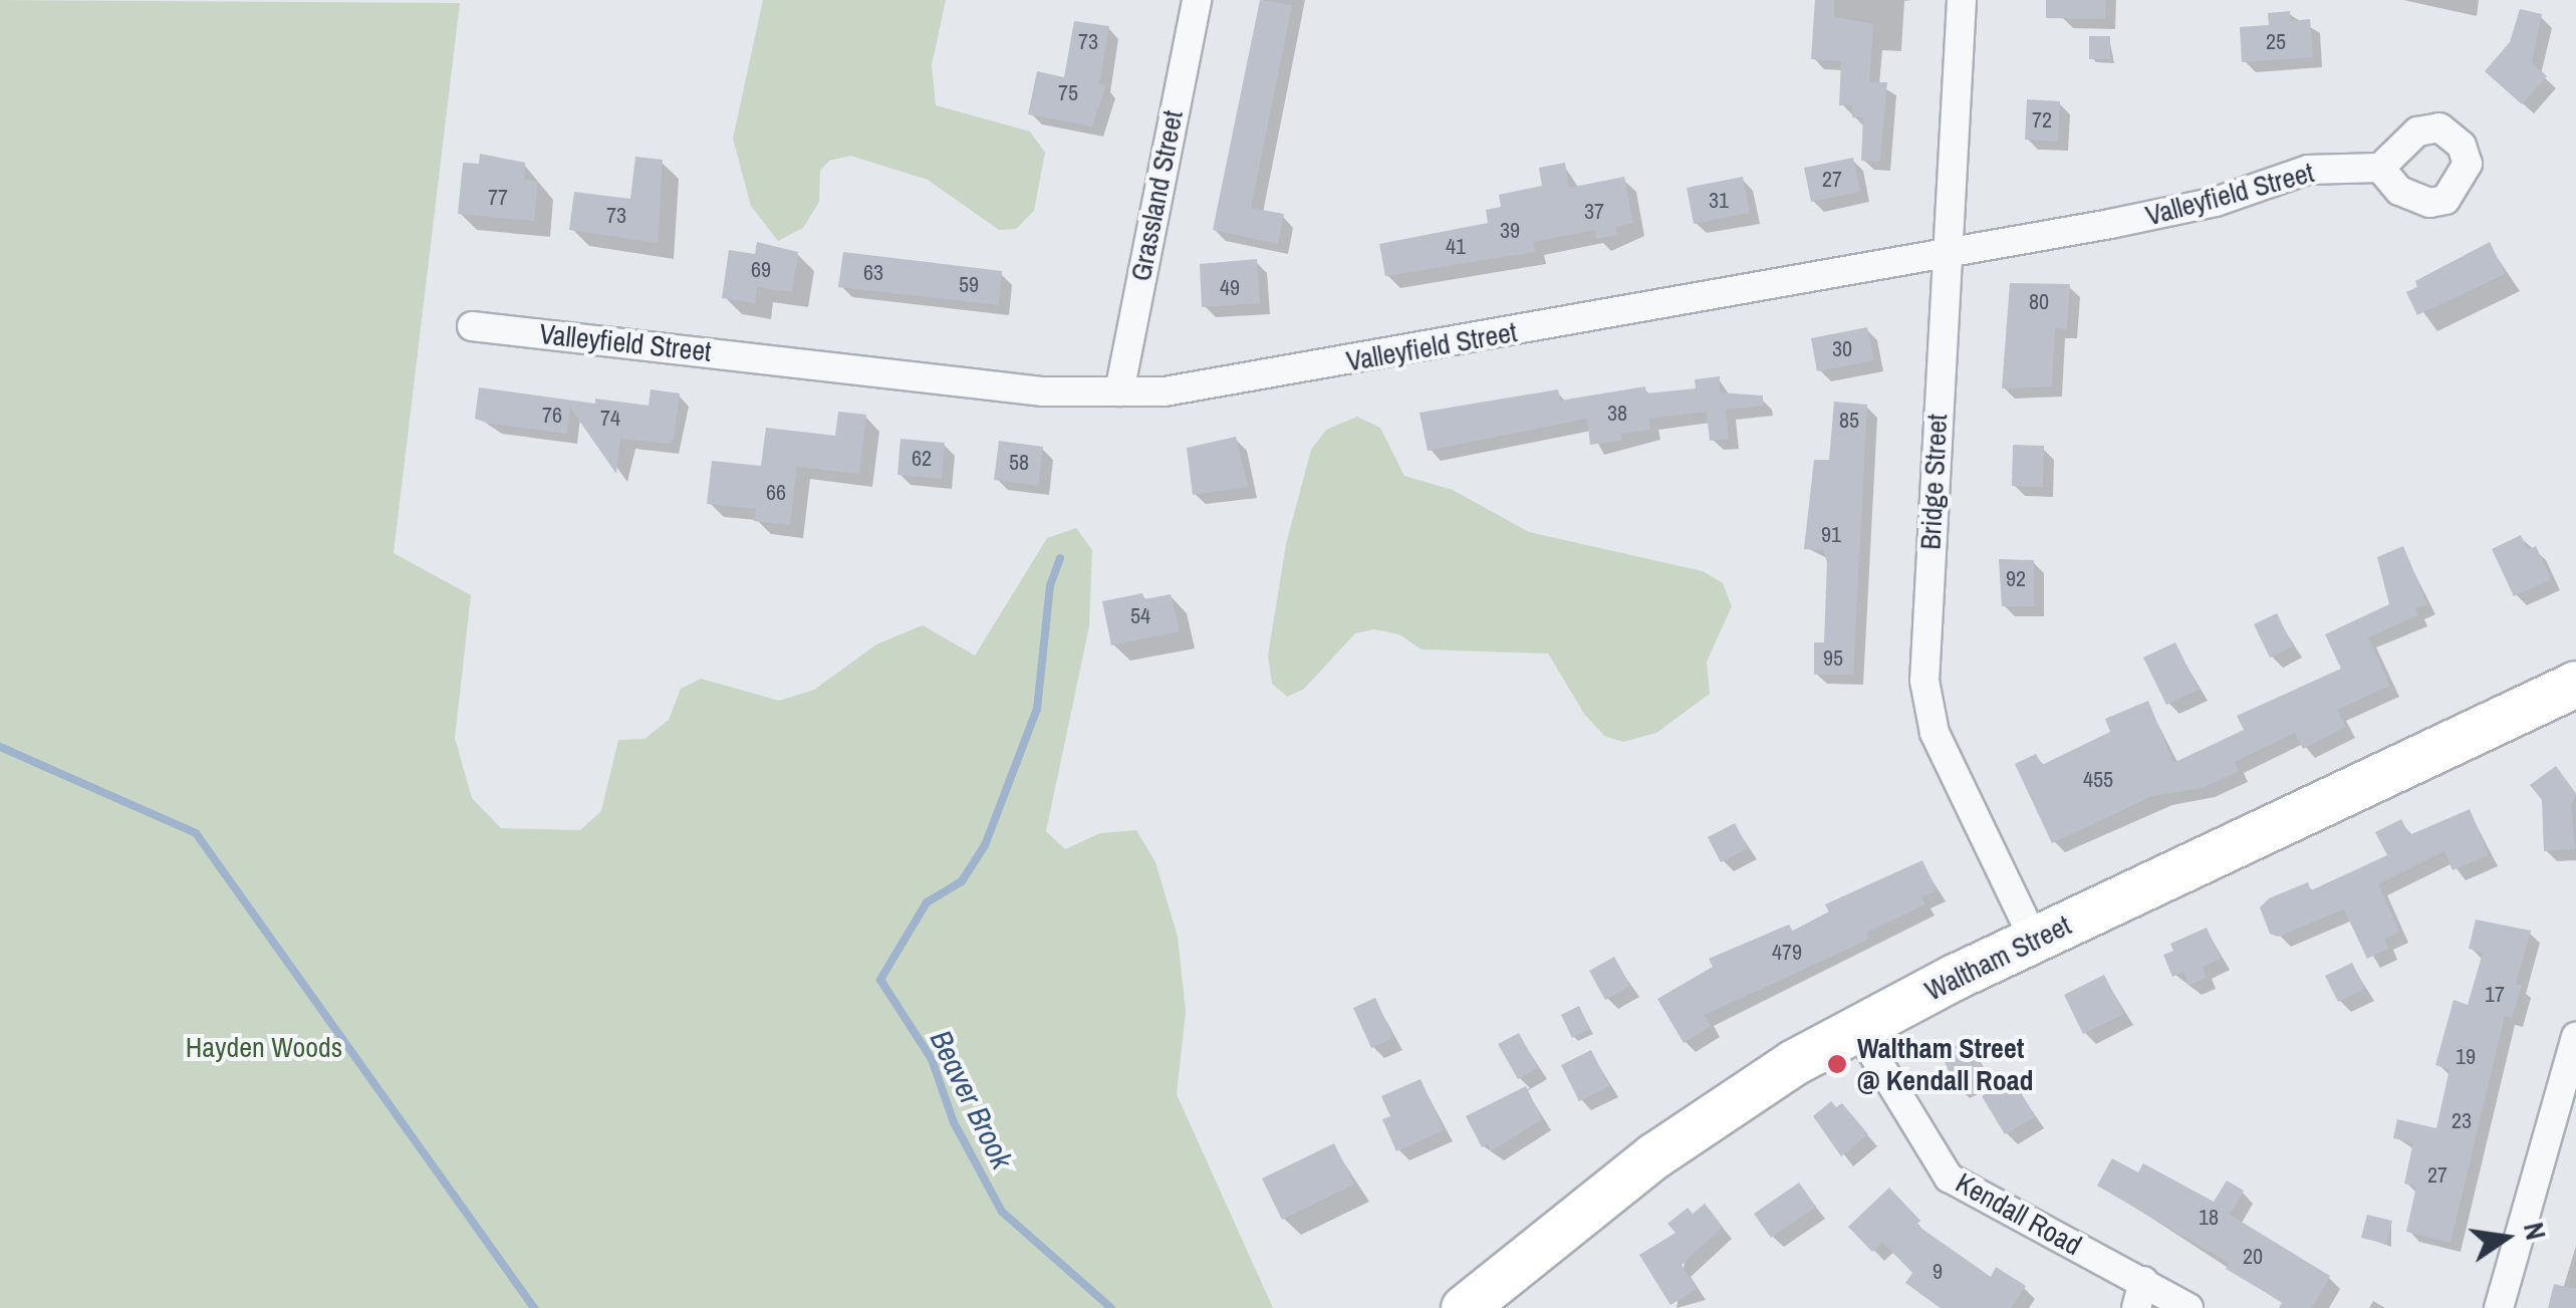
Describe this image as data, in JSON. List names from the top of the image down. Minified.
{"streets":{"main road":["Waltham Street"],"street":["Valleyfield Street","Grassland Street","Bridge Street","Kendall Road"]},"crossings":[["Valleyfield Street","Grassland Street"],["Valleyfield Street","Bridge Street"],["Bridge Street","Waltham Street"],["Waltham Street","Kendall Road"]],"water":["Beaver Brook"],"parks":["Hayden Woods"],"places":["Waltham Street @ Kendall Road"],"house_numbers":["73","25","75","72","27","77","31","37","73","39","41","69","63","59","49","80","30","38","76","74","85","62","58","66","91","92","54","95","455","479","17","19","23","27","18","20","9"],"north":"right"}
